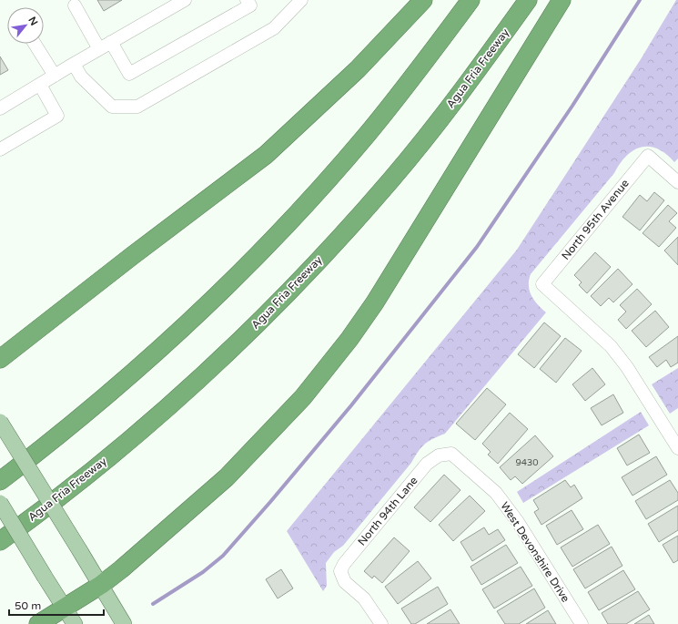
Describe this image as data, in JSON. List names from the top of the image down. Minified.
{"streets":{"highway":["Agua Fria Freeway"],"street":["North 95th Avenue","North 94th Lane","West Devonshire Drive"]},"crossings":[["North 94th Lane","West Devonshire Drive"]],"house_numbers":["9430"],"scale_bar":"50 m","north":"top right"}
